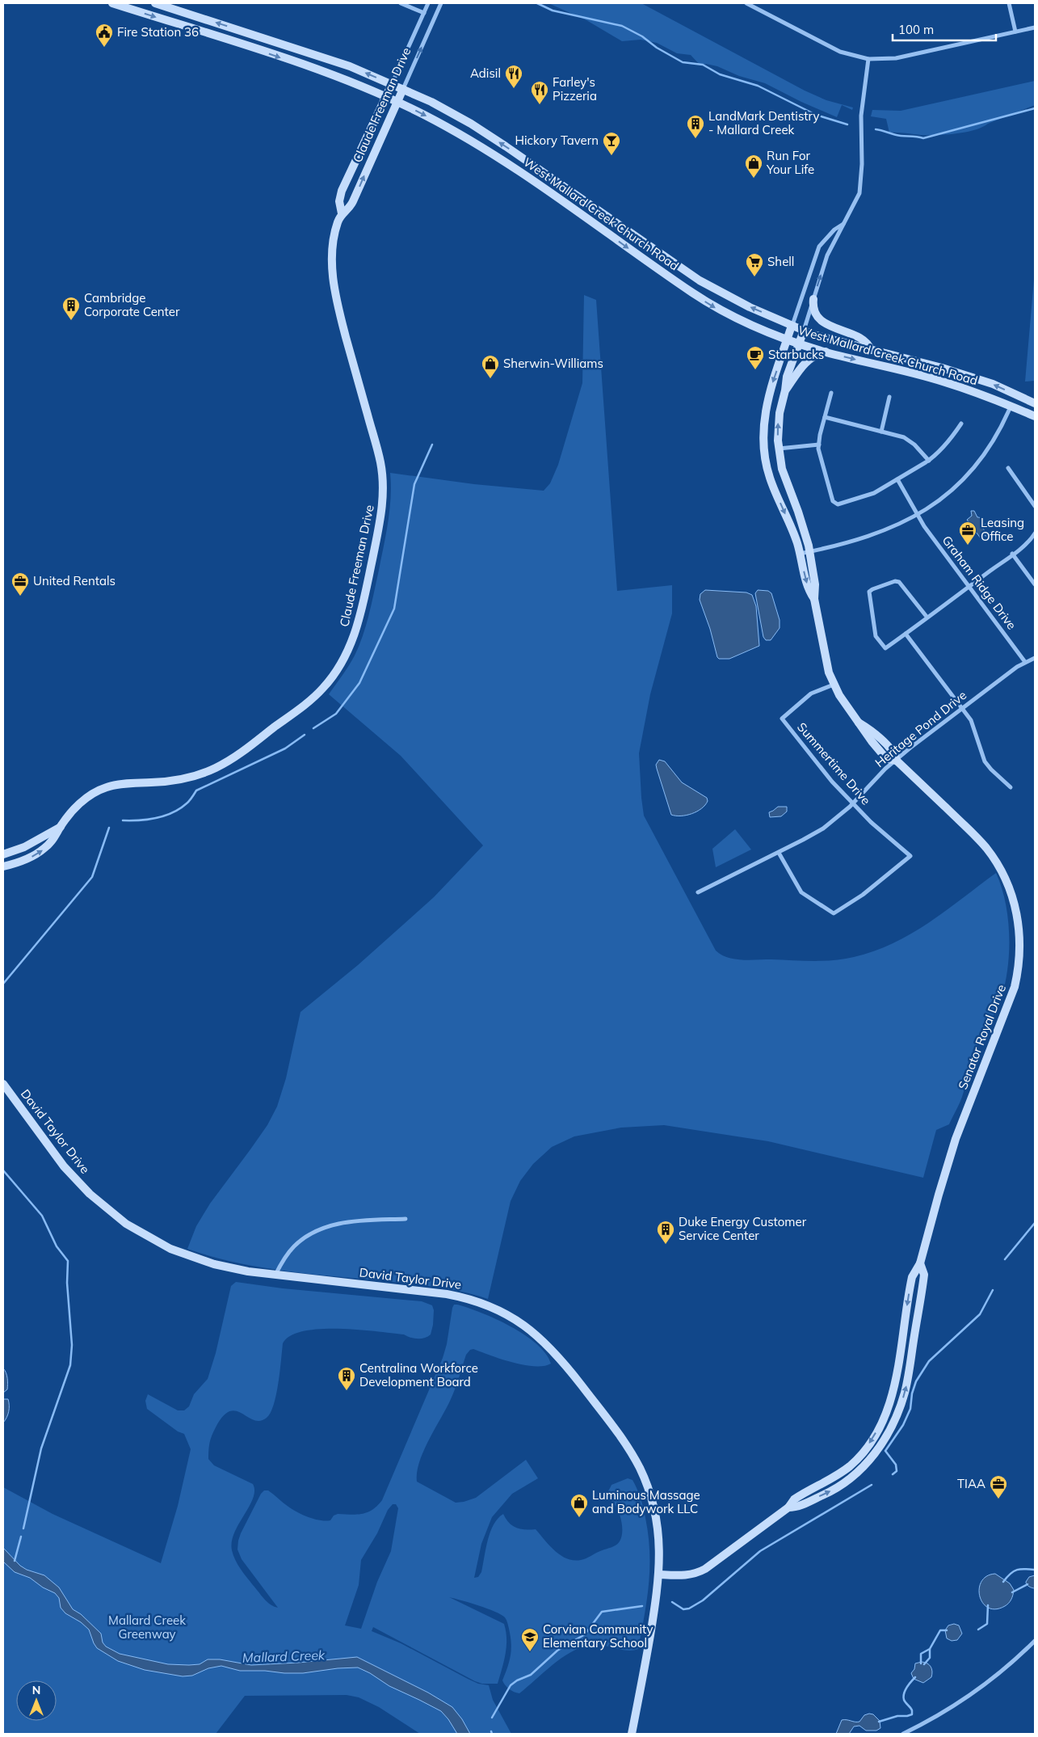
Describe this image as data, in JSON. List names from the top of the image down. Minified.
{"streets":{"street":["Claude Freeman Drive","West Mallard Creek Church Road","Graham Ridge Drive","Heritage Pond Drive","Summertime Drive","Senator Royal Drive","David Taylor Drive"]},"crossings":[["Claude Freeman Drive","West Mallard Creek Church Road"],["Graham Ridge Drive","Heritage Pond Drive"],["Heritage Pond Drive","Summertime Drive"],["Heritage Pond Drive","Senator Royal Drive"],["Summertime Drive","Senator Royal Drive"],["Senator Royal Drive","David Taylor Drive"]],"water":["Mallard Creek"],"parks":["Mallard Creek Greenway"],"places":{"public building":["Fire Station 36"],"restaurant":["Adisil","Farley's Pizzeria"],"building":["LandMark Dentistry - Mallard Creek","Cambridge Corporate Center","Duke Energy Customer Service Center","Centralina Workforce Development Board"],"bar":["Hickory Tavern"],"shop":["Run For Your Life","Sherwin-Williams","Luminous Massage and Bodywork LLC"],"supermarket":["Shell"],"cafe":["Starbucks"],"office":["Leasing Office","United Rentals","TIAA"],"school or university":["Corvian Community Elementary School"]},"scale_bar":"100 m","north":"top"}
